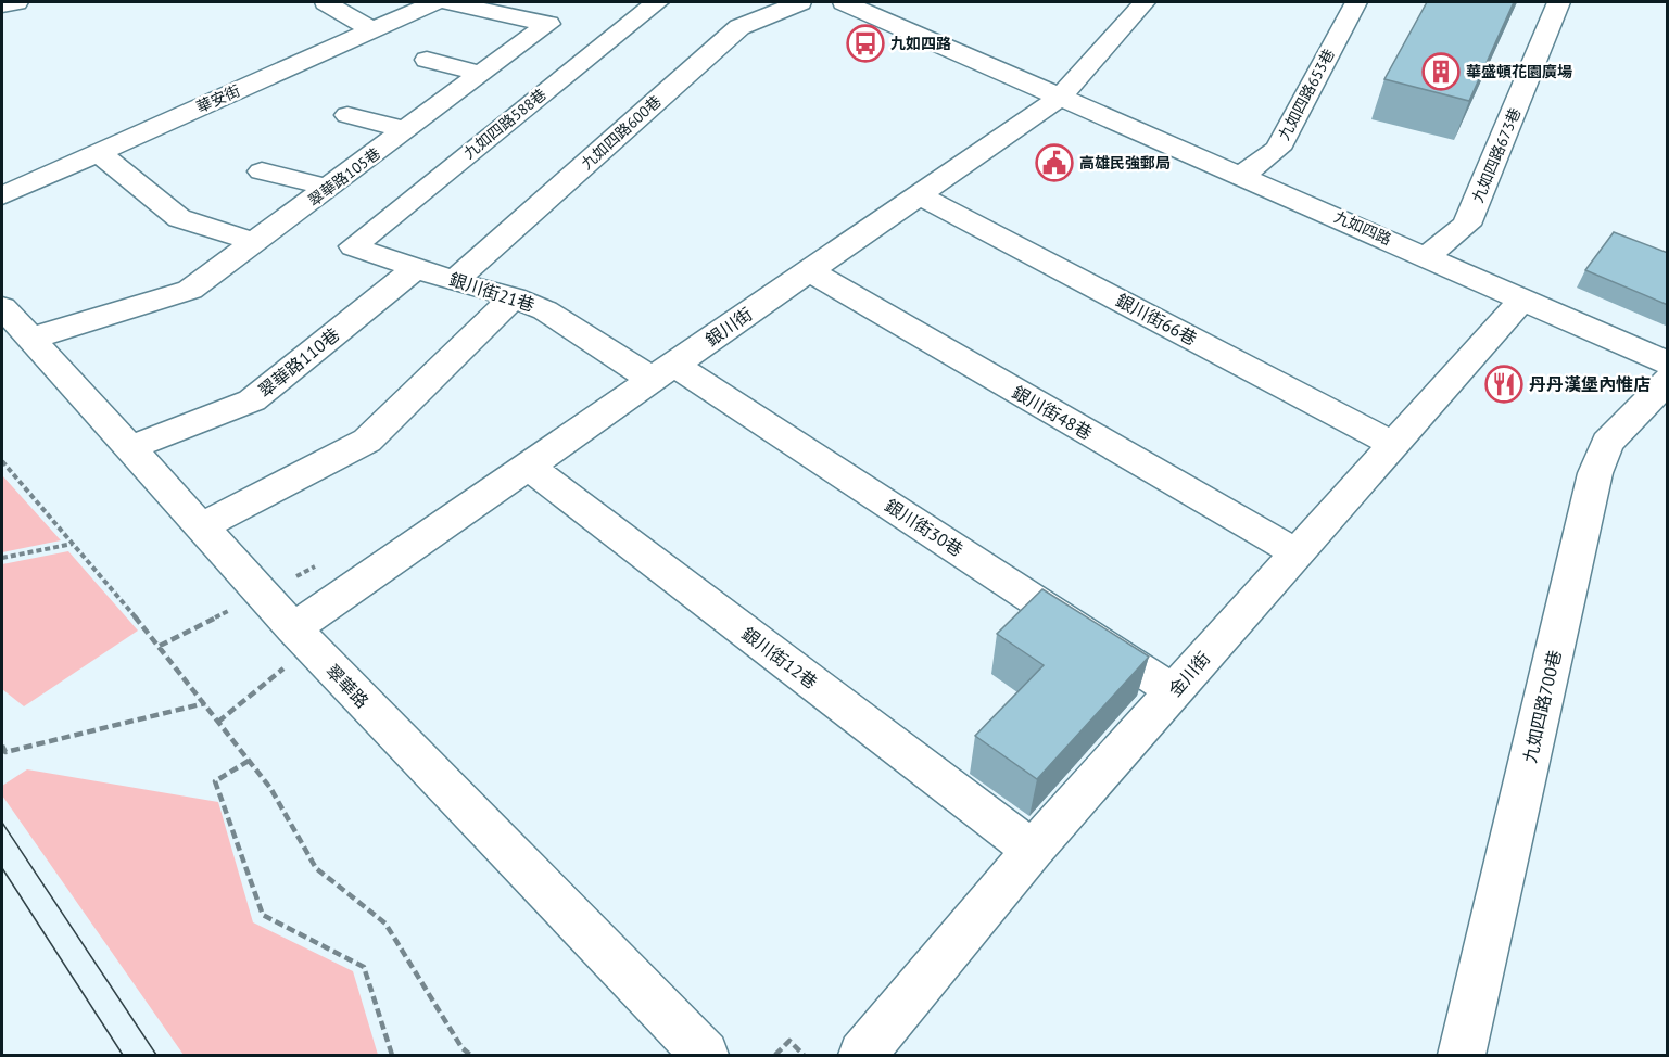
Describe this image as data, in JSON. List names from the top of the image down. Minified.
{"streets":{"street":["九如四路653巷","華安街","九如四路588巷","九如四路600巷","九如四路673巷","翠華路105巷","九如四路","銀川街21巷","銀川街66巷","銀川街","翠華路110巷","銀川街48巷","銀川街30巷","銀川街12巷","金川街","翠華路","九如四路700巷"]},"crossings":[["九如四路653巷","九如四路"],["九如四路588巷","銀川街21巷"],["九如四路600巷","銀川街21巷"],["九如四路673巷","九如四路"],["翠華路105巷","翠華路"],["九如四路","銀川街"],["九如四路","金川街"],["銀川街21巷","銀川街"],["銀川街21巷","翠華路110巷"],["銀川街21巷","銀川街30巷"],["銀川街66巷","銀川街"],["銀川街66巷","金川街"],["銀川街","銀川街48巷"],["銀川街","銀川街30巷"],["銀川街","銀川街12巷"],["銀川街","翠華路"],["翠華路110巷","翠華路"],["銀川街48巷","金川街"],["銀川街30巷","金川街"],["銀川街12巷","金川街"]],"places":{"bus stop":["九如四路"],"building":["華盛頓花園廣場"],"public building":["高雄民強郵局"],"restaurant":["丹丹漢堡內惟店"]}}
